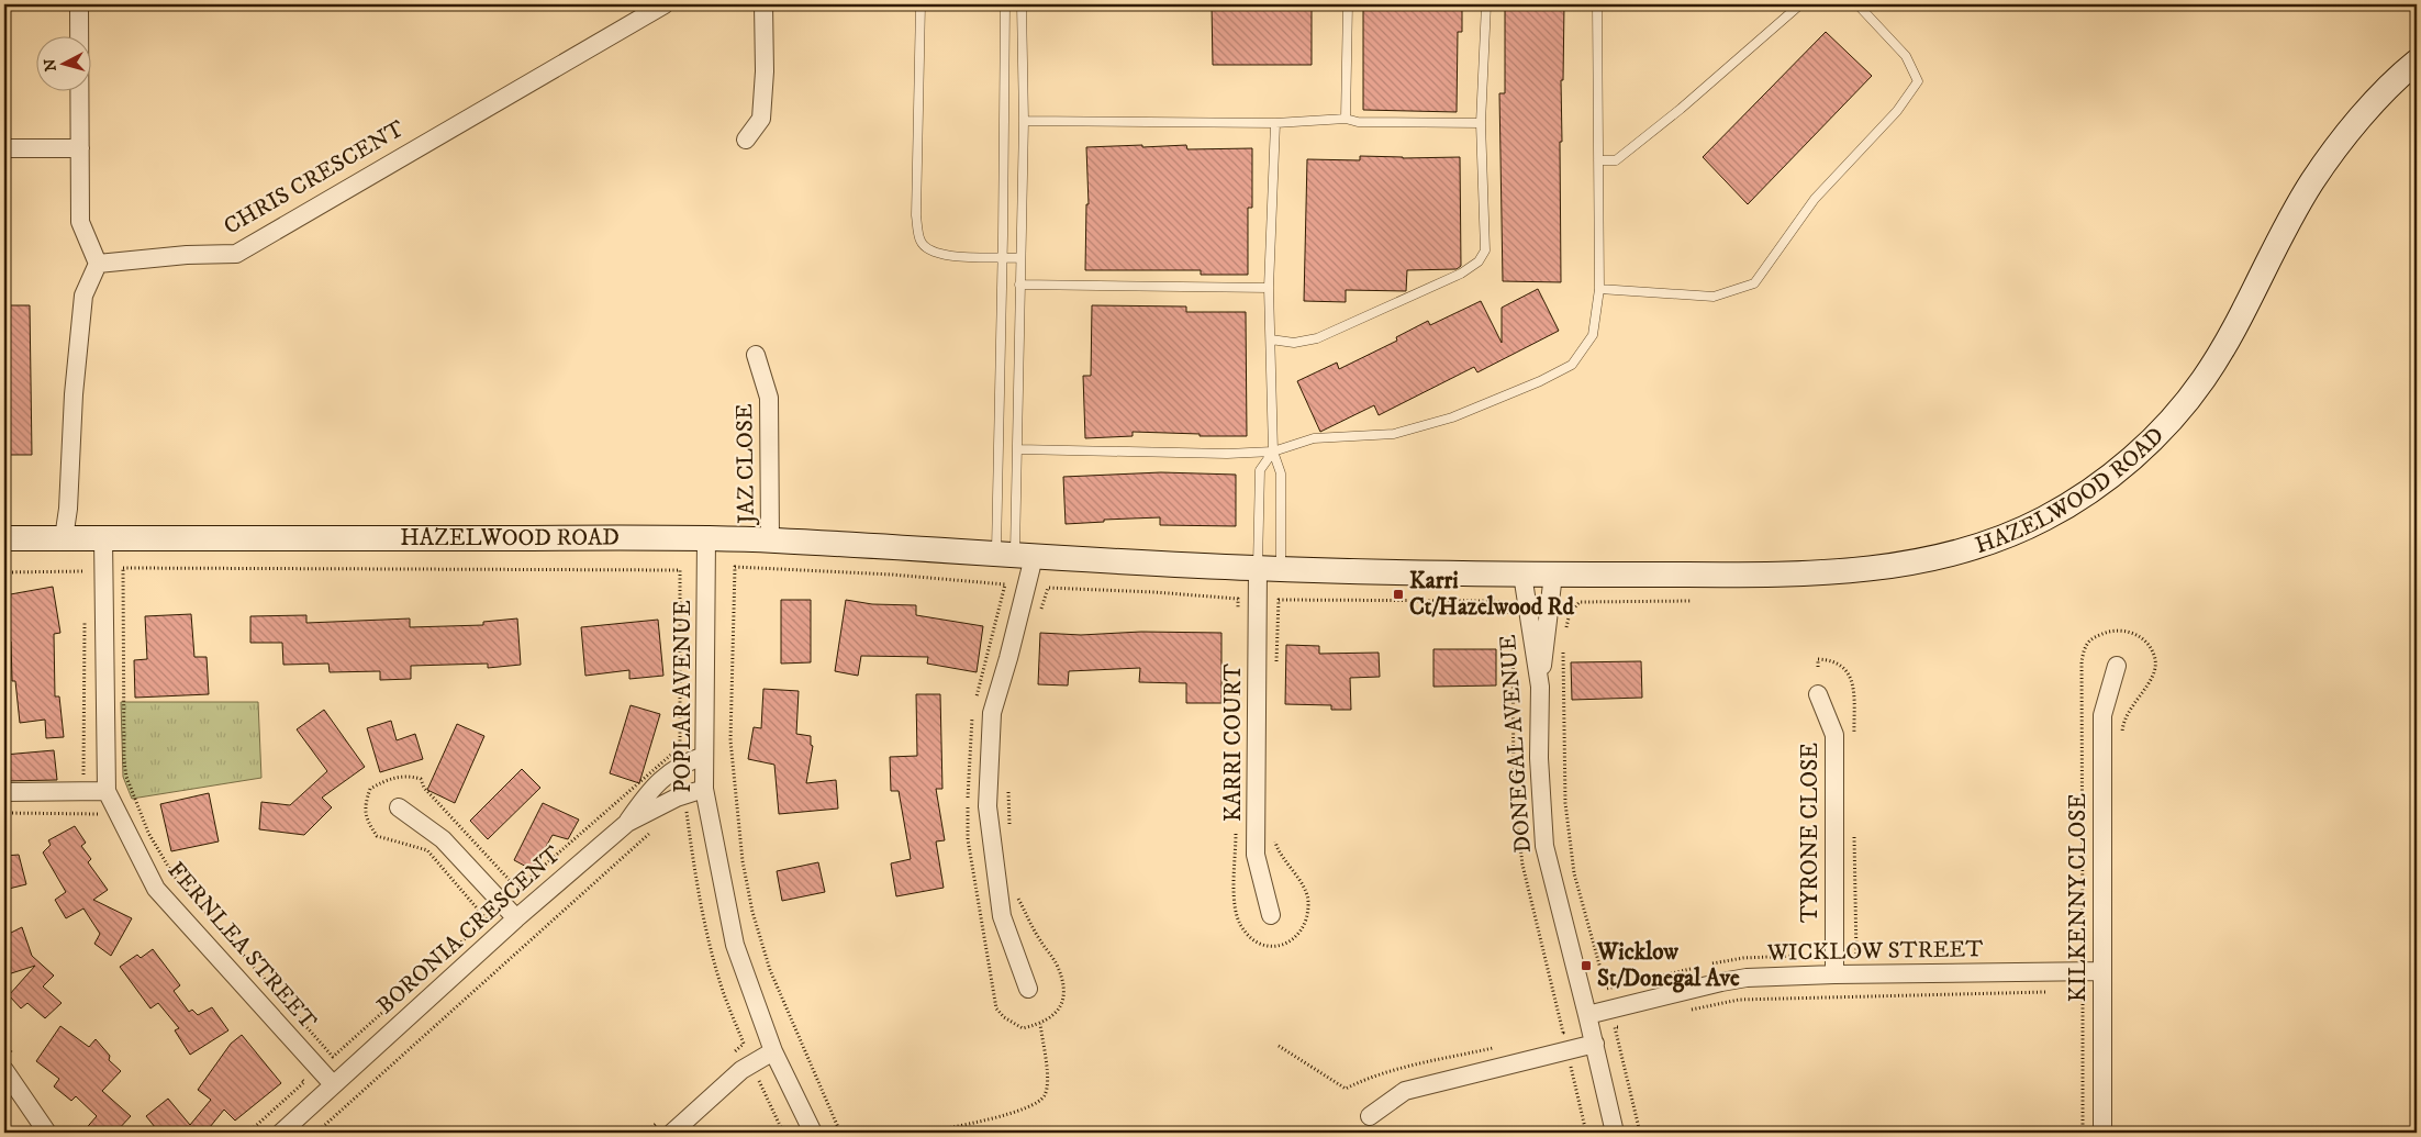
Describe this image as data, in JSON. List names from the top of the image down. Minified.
{"streets":{"main road":["HAZELWOOD ROAD"],"street":["CHRIS CRESCENT","JAZ CLOSE","POPLAR AVENUE","KARRI COURT","DONEGAL AVENUE","TYRONE CLOSE","KILKENNY CLOSE","BORONIA CRESCENT","FERNLEA STREET","WICKLOW STREET"]},"crossings":[["JAZ CLOSE","HAZELWOOD ROAD"],["HAZELWOOD ROAD","POPLAR AVENUE"],["HAZELWOOD ROAD","KARRI COURT"],["HAZELWOOD ROAD","DONEGAL AVENUE"],["HAZELWOOD ROAD","FERNLEA STREET"],["POPLAR AVENUE","BORONIA CRESCENT"],["DONEGAL AVENUE","WICKLOW STREET"],["TYRONE CLOSE","WICKLOW STREET"],["KILKENNY CLOSE","WICKLOW STREET"],["BORONIA CRESCENT","FERNLEA STREET"]],"places":{"transit":["Karri Ct/Hazelwood Rd","Wicklow St/Donegal Ave"]},"north":"left"}
